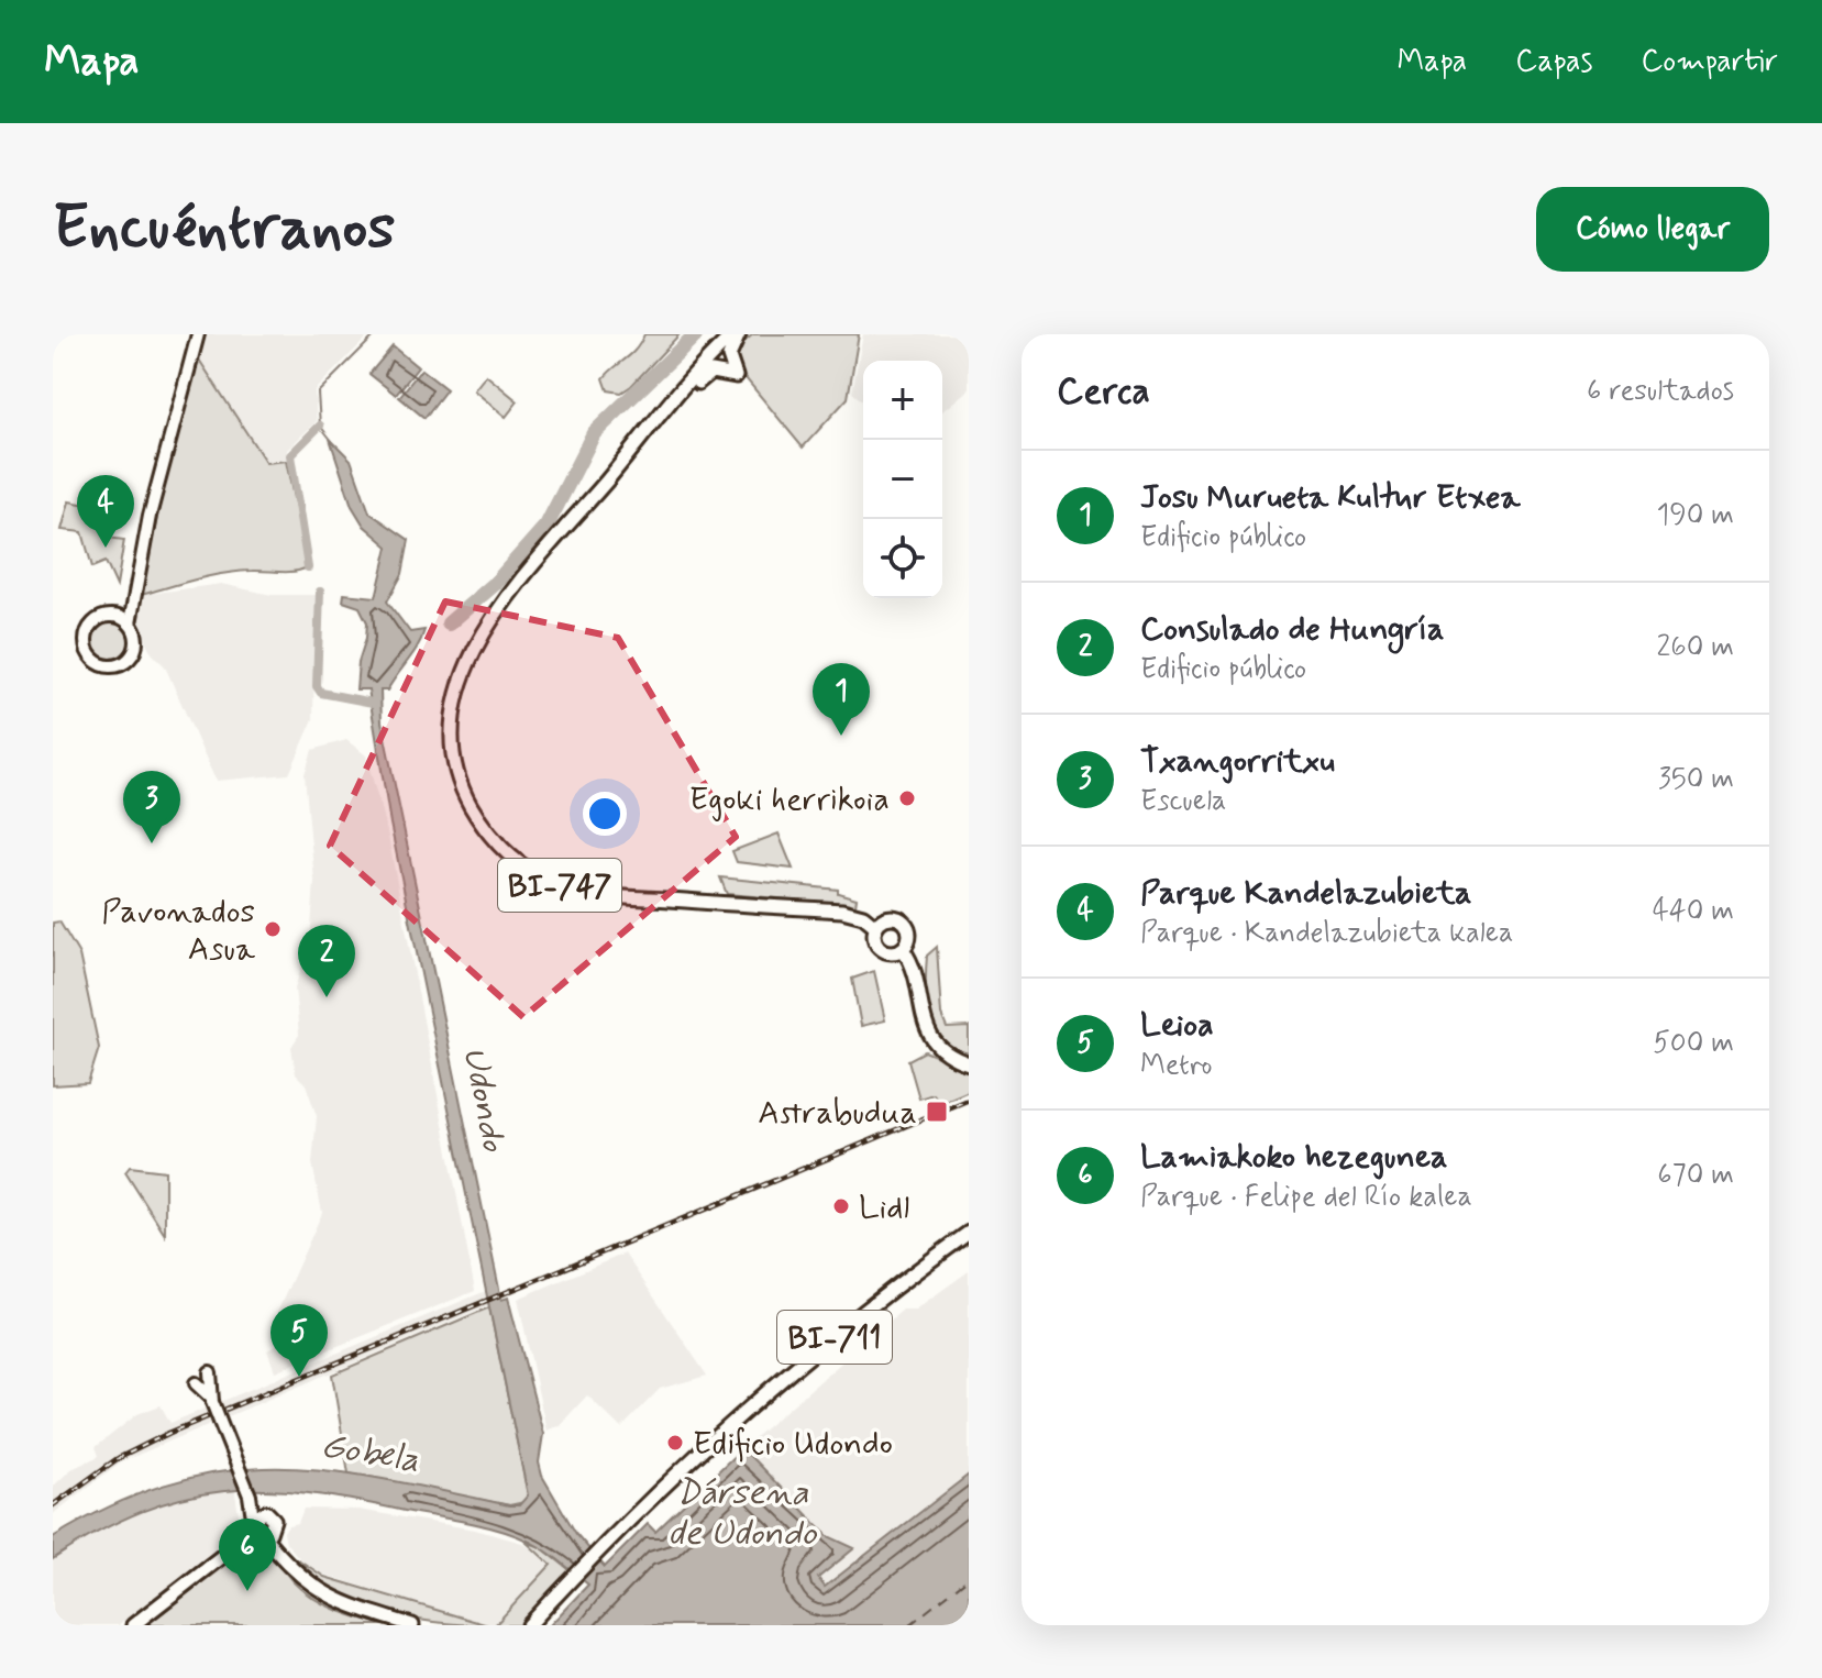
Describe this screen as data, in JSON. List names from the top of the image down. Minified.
{"streets":{"main road":["BI-747","BI-711"]},"water":["Udondo","Gobela","Dársena de Udondo"],"places":{"other":["Egoki herrikoia","Pavonados Asua","Lidl","Edificio Udondo"],"transit":["Astrabudua"]},"page":{"header":"Mapa","nav":["Mapa","Capas","Compartir"],"buttons":"Cómo llegar","title":"Encuéntranos","heading":["Cerca","6 resultados"],"map_buttons":["+","−"],"list":[{"mark":"1","name":"Josu Murueta Kultur Etxea","note":"Edificio público","value":"190 m"},{"mark":"2","name":"Consulado de Hungría","note":"Edificio público","value":"260 m"},{"mark":"3","name":"Txangorritxu","note":"Escuela","value":"350 m"},{"mark":"4","name":"Parque Kandelazubieta","note":"Parque · Kandelazubieta kalea","value":"440 m"},{"mark":"5","name":"Leioa","note":"Metro","value":"500 m"},{"mark":"6","name":"Lamiakoko hezegunea","note":"Parque · Felipe del Río kalea","value":"670 m"}],"pins":["4","1","3","2","5","6"]}}
